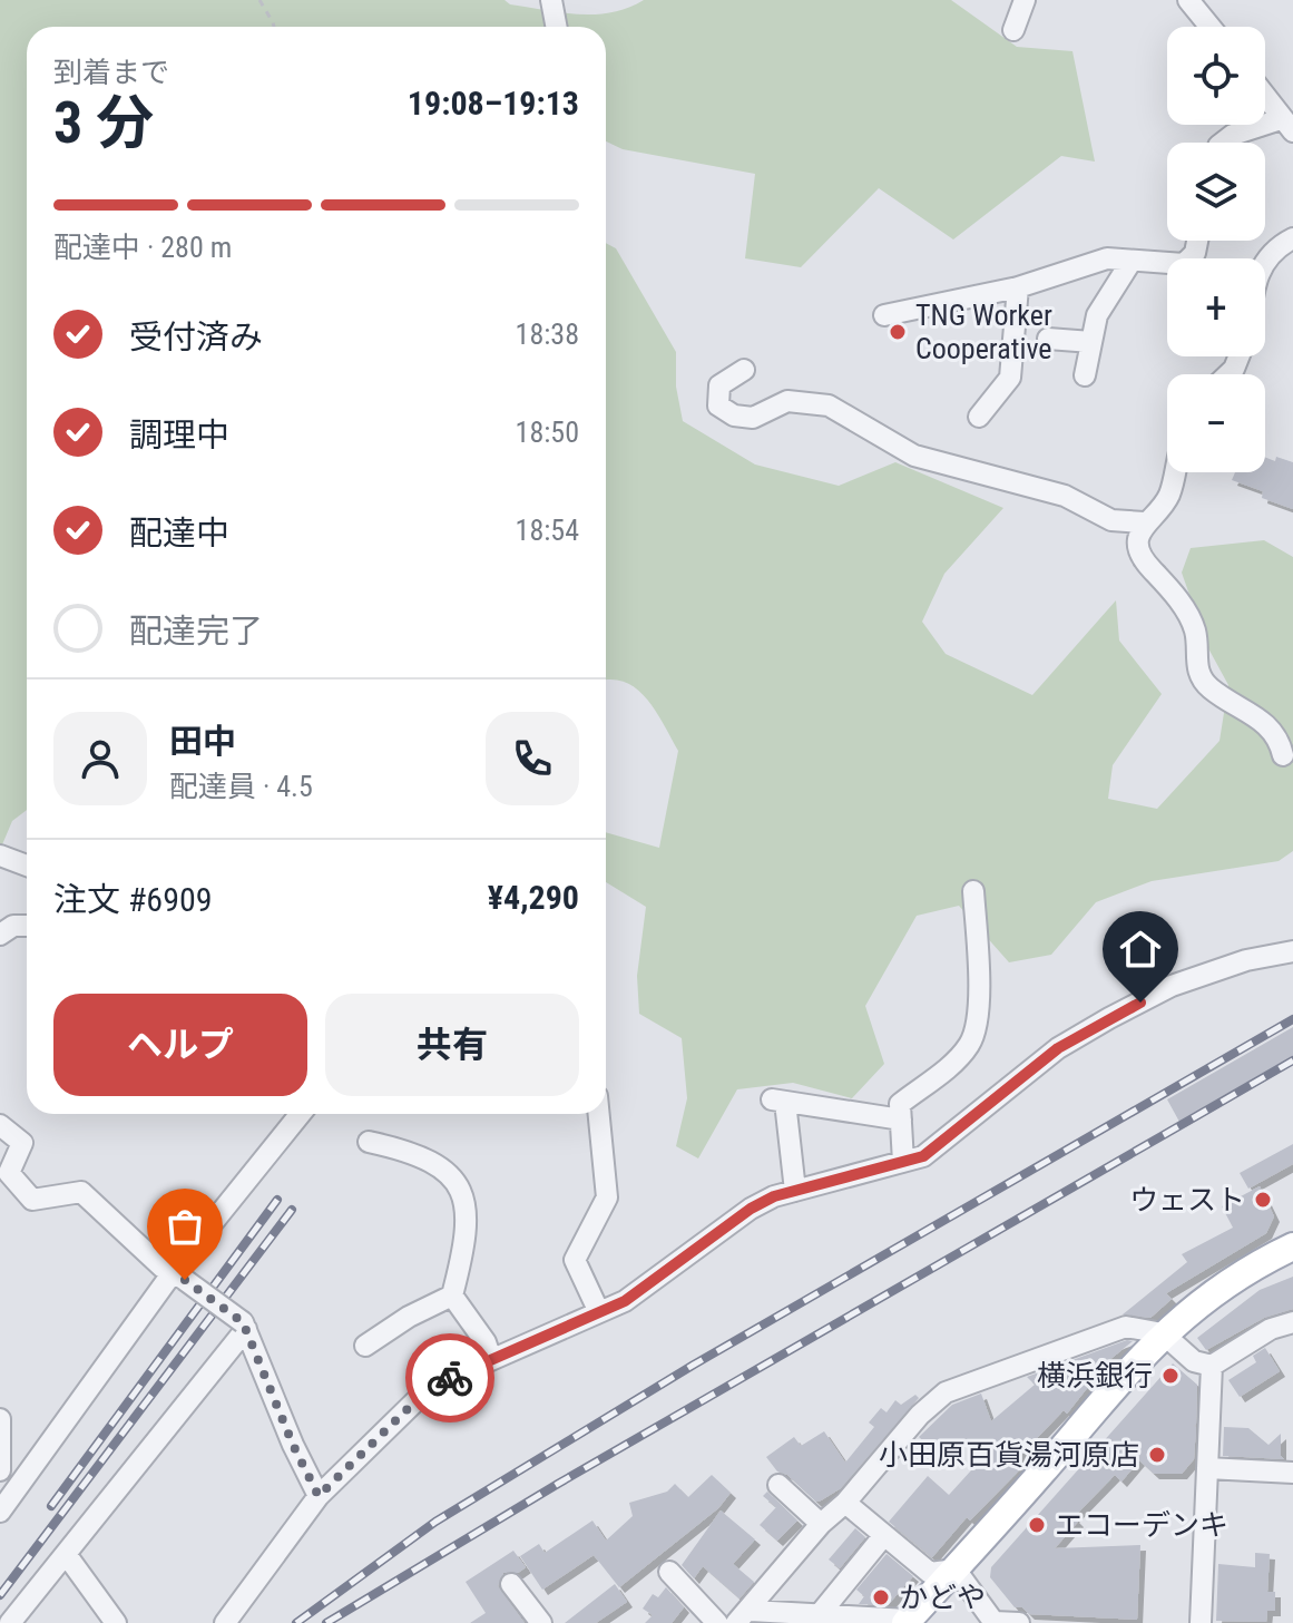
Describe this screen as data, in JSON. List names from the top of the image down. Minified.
{"places":["TNG Worker Cooperative","ウェスト","横浜銀行","小田原百貨湯河原店","エコーデンキ","かどや"],"page":{"map_buttons":["+","−"],"heading":["3 分","到着まで","19:08–19:13"],"panel":["田中","配達員 · 4.5","注文 #6909","¥4,290"],"bar":"配達中 · 280 m","list":[["受付済み","18:38"],["調理中","18:50"],["配達中","18:54"],"配達完了"],"buttons":["ヘルプ","共有"]}}
